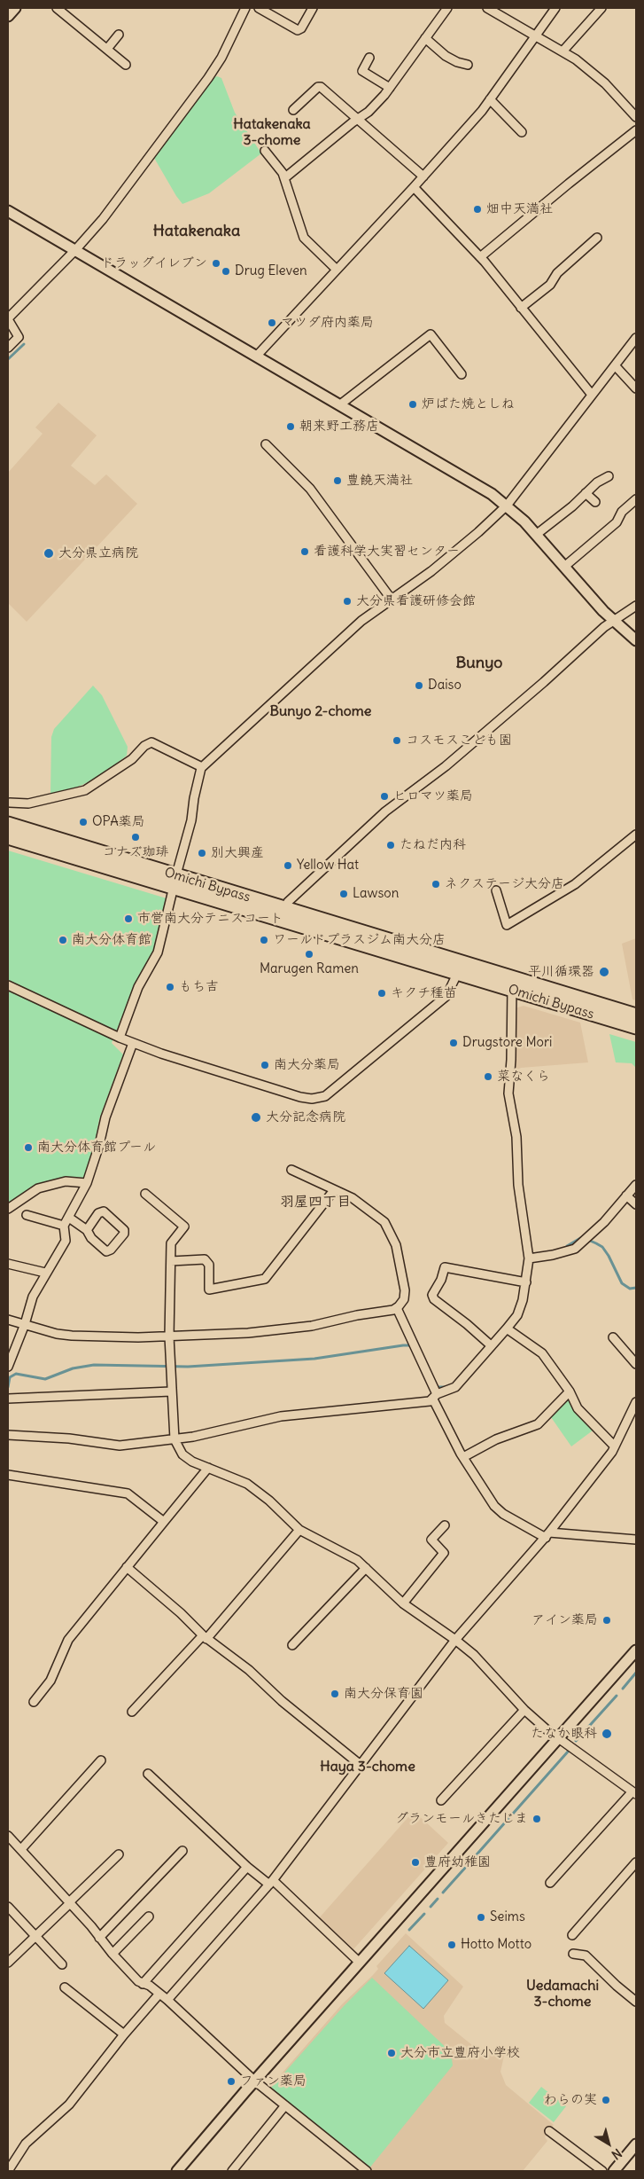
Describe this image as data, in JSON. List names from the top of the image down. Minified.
{"streets":{"highway":["Omichi Bypass"]},"districts":["Hatakenaka 3-chome","Hatakenaka","Bunyo","Bunyo 2-chome","羽屋四丁目","Haya 3-chome","Uedamachi 3-chome"],"places":["畑中天満社","ドラッグイレブン","Drug Eleven","マツダ府内薬局","炉ばた焼としね","朝来野工務店","豊饒天満社","看護科学大実習センター","大分県立病院","大分県看護研修会館","Daiso","コスモスこども園","ヒロマツ薬局","OPA薬局","コナズ珈琲","たねだ内科","別大興産","Yellow Hat","ネクステージ大分店","Lawson","市営南大分テニスコート","南大分体育館","ワールドプラスジム南大分店","Marugen Ramen","平川循環器","もち吉","キクチ種苗","Drugstore Mori","南大分薬局","菜なくら","大分記念病院","南大分体育館プール","アイン薬局","南大分保育園","たなか眼科","グランモールきたじま","豊府幼稚園","Seims","Hotto Motto","大分市立豊府小学校","ファン薬局","わらの実"],"north":"bottom right"}
